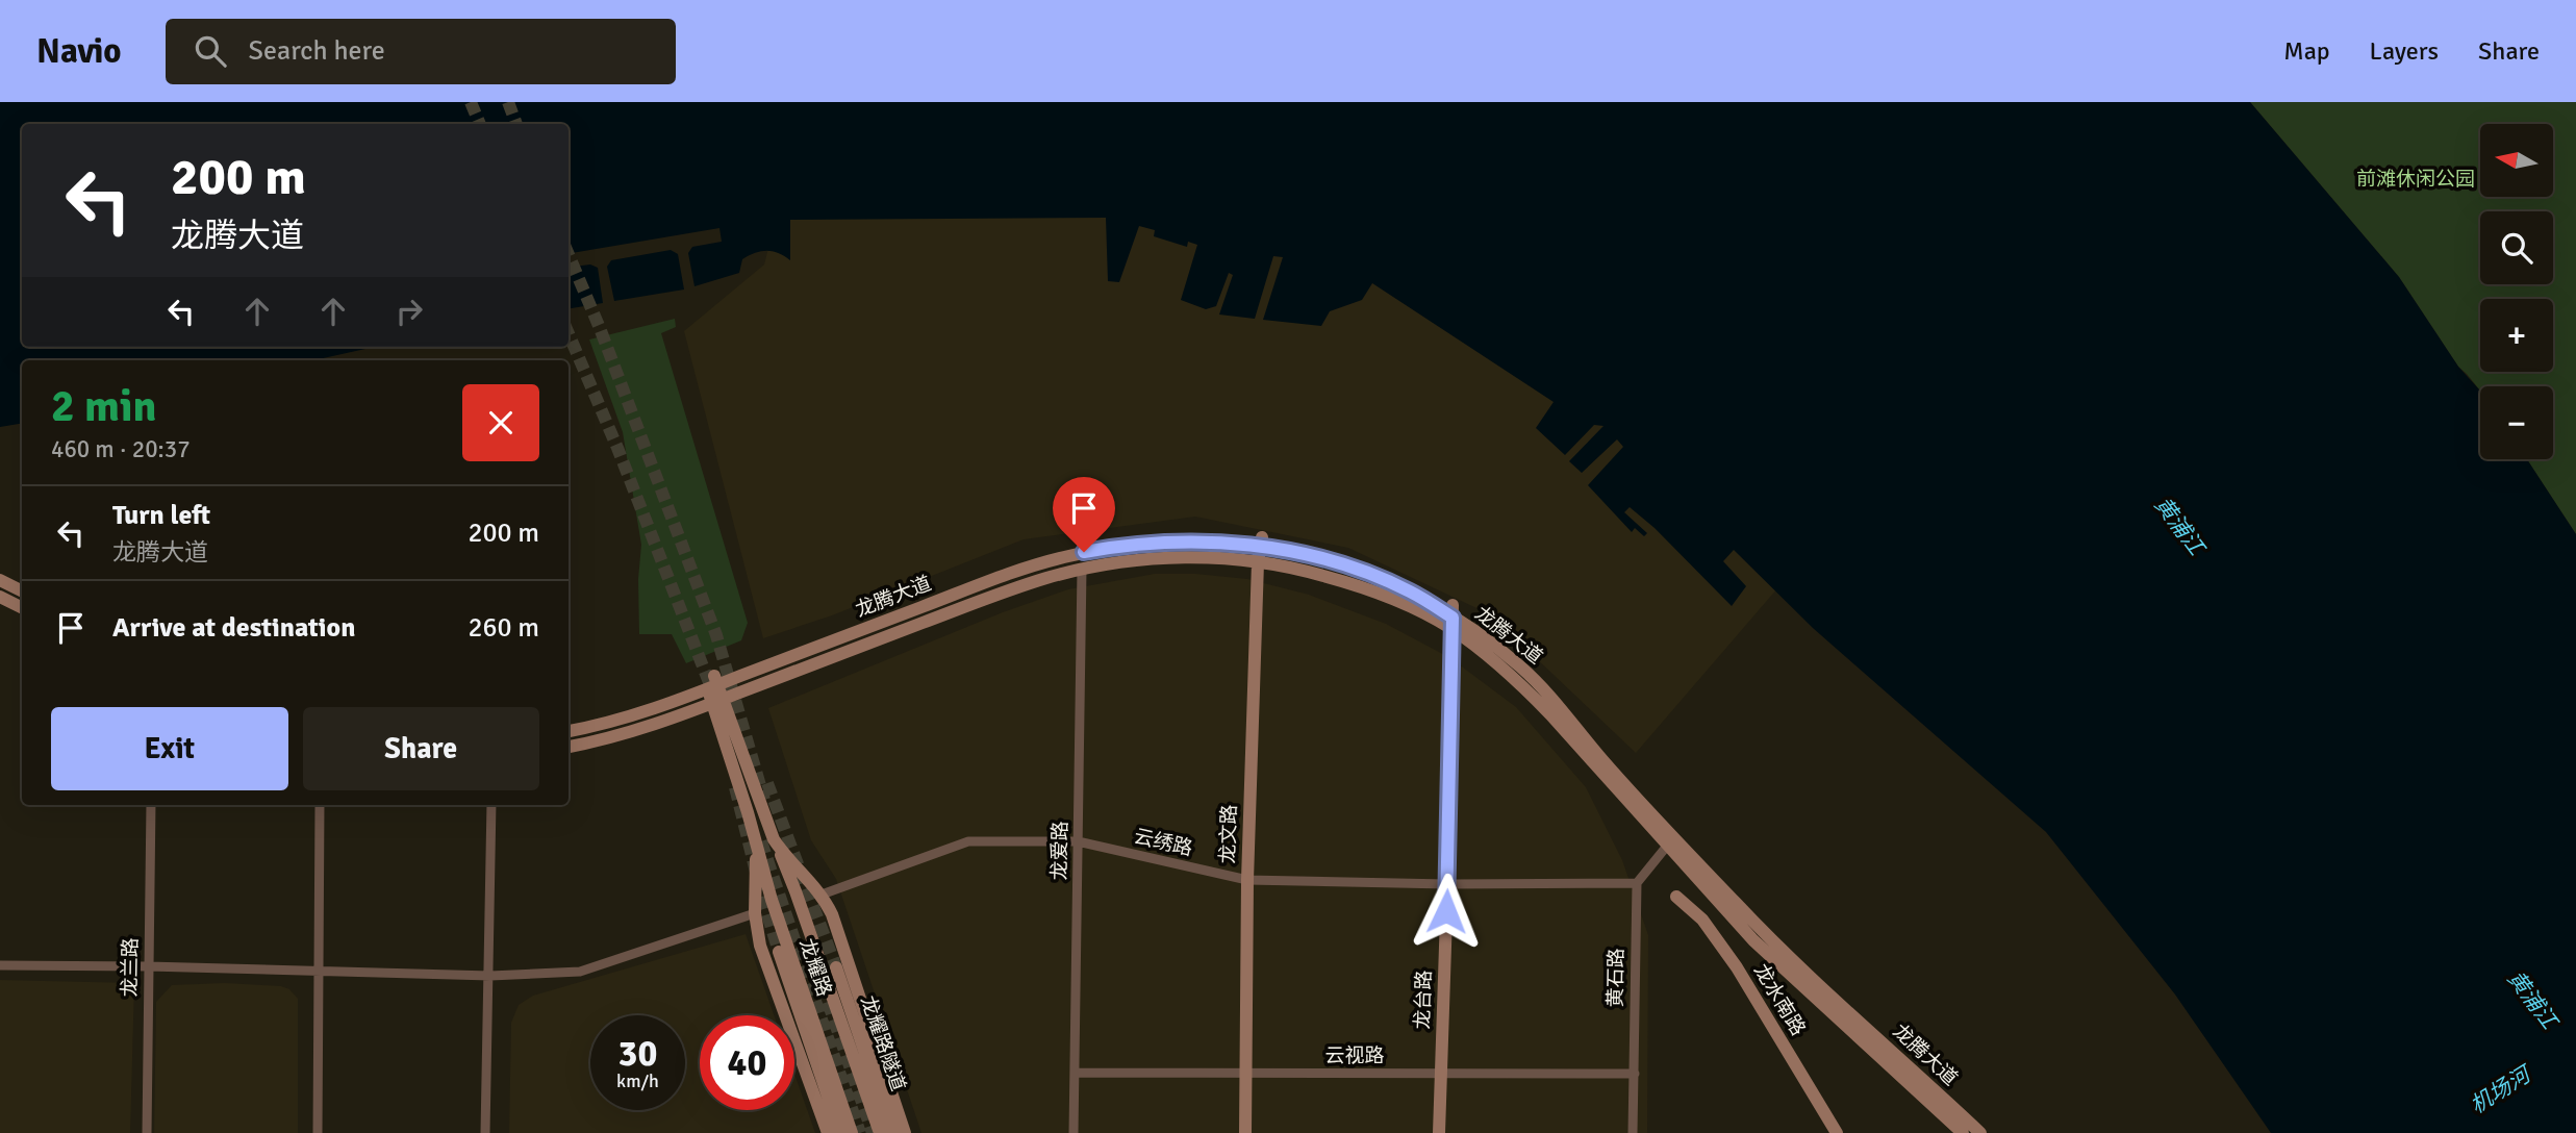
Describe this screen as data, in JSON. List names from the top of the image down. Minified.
{"streets":{"main road":["龙腾大道","龙文路","龙耀路","龙台路","龙水南路","龙耀路隧道"],"street":["云绣路","龙爱路","龙兰路","黄石路","云视路"]},"crossings":[["龙腾大道","龙文路"],["龙腾大道","龙爱路"],["龙腾大道","龙耀路"],["龙腾大道","龙台路"],["龙文路","云绣路"],["龙文路","云视路"],["云绣路","龙爱路"],["云绣路","龙耀路"],["云绣路","黄石路"],["云绣路","龙台路"],["龙爱路","云视路"],["黄石路","云视路"],["龙台路","云视路"]],"water":["黄浦江","机场河"],"parks":["前滩休闲公园"],"north":"left","page":{"header":"Navio","search":"Search here","nav":["Map","Layers","Share"],"map_buttons":["+","−"],"turn":["200 m","龙腾大道"],"heading":["2 min","460 m · 20:37"],"list":[{"name":"Turn left","note":"龙腾大道","value":"200 m"},{"name":"Arrive at destination","value":"260 m"}],"buttons":["Exit","Share"],"speed":"30 km/h","limit":"40"}}
